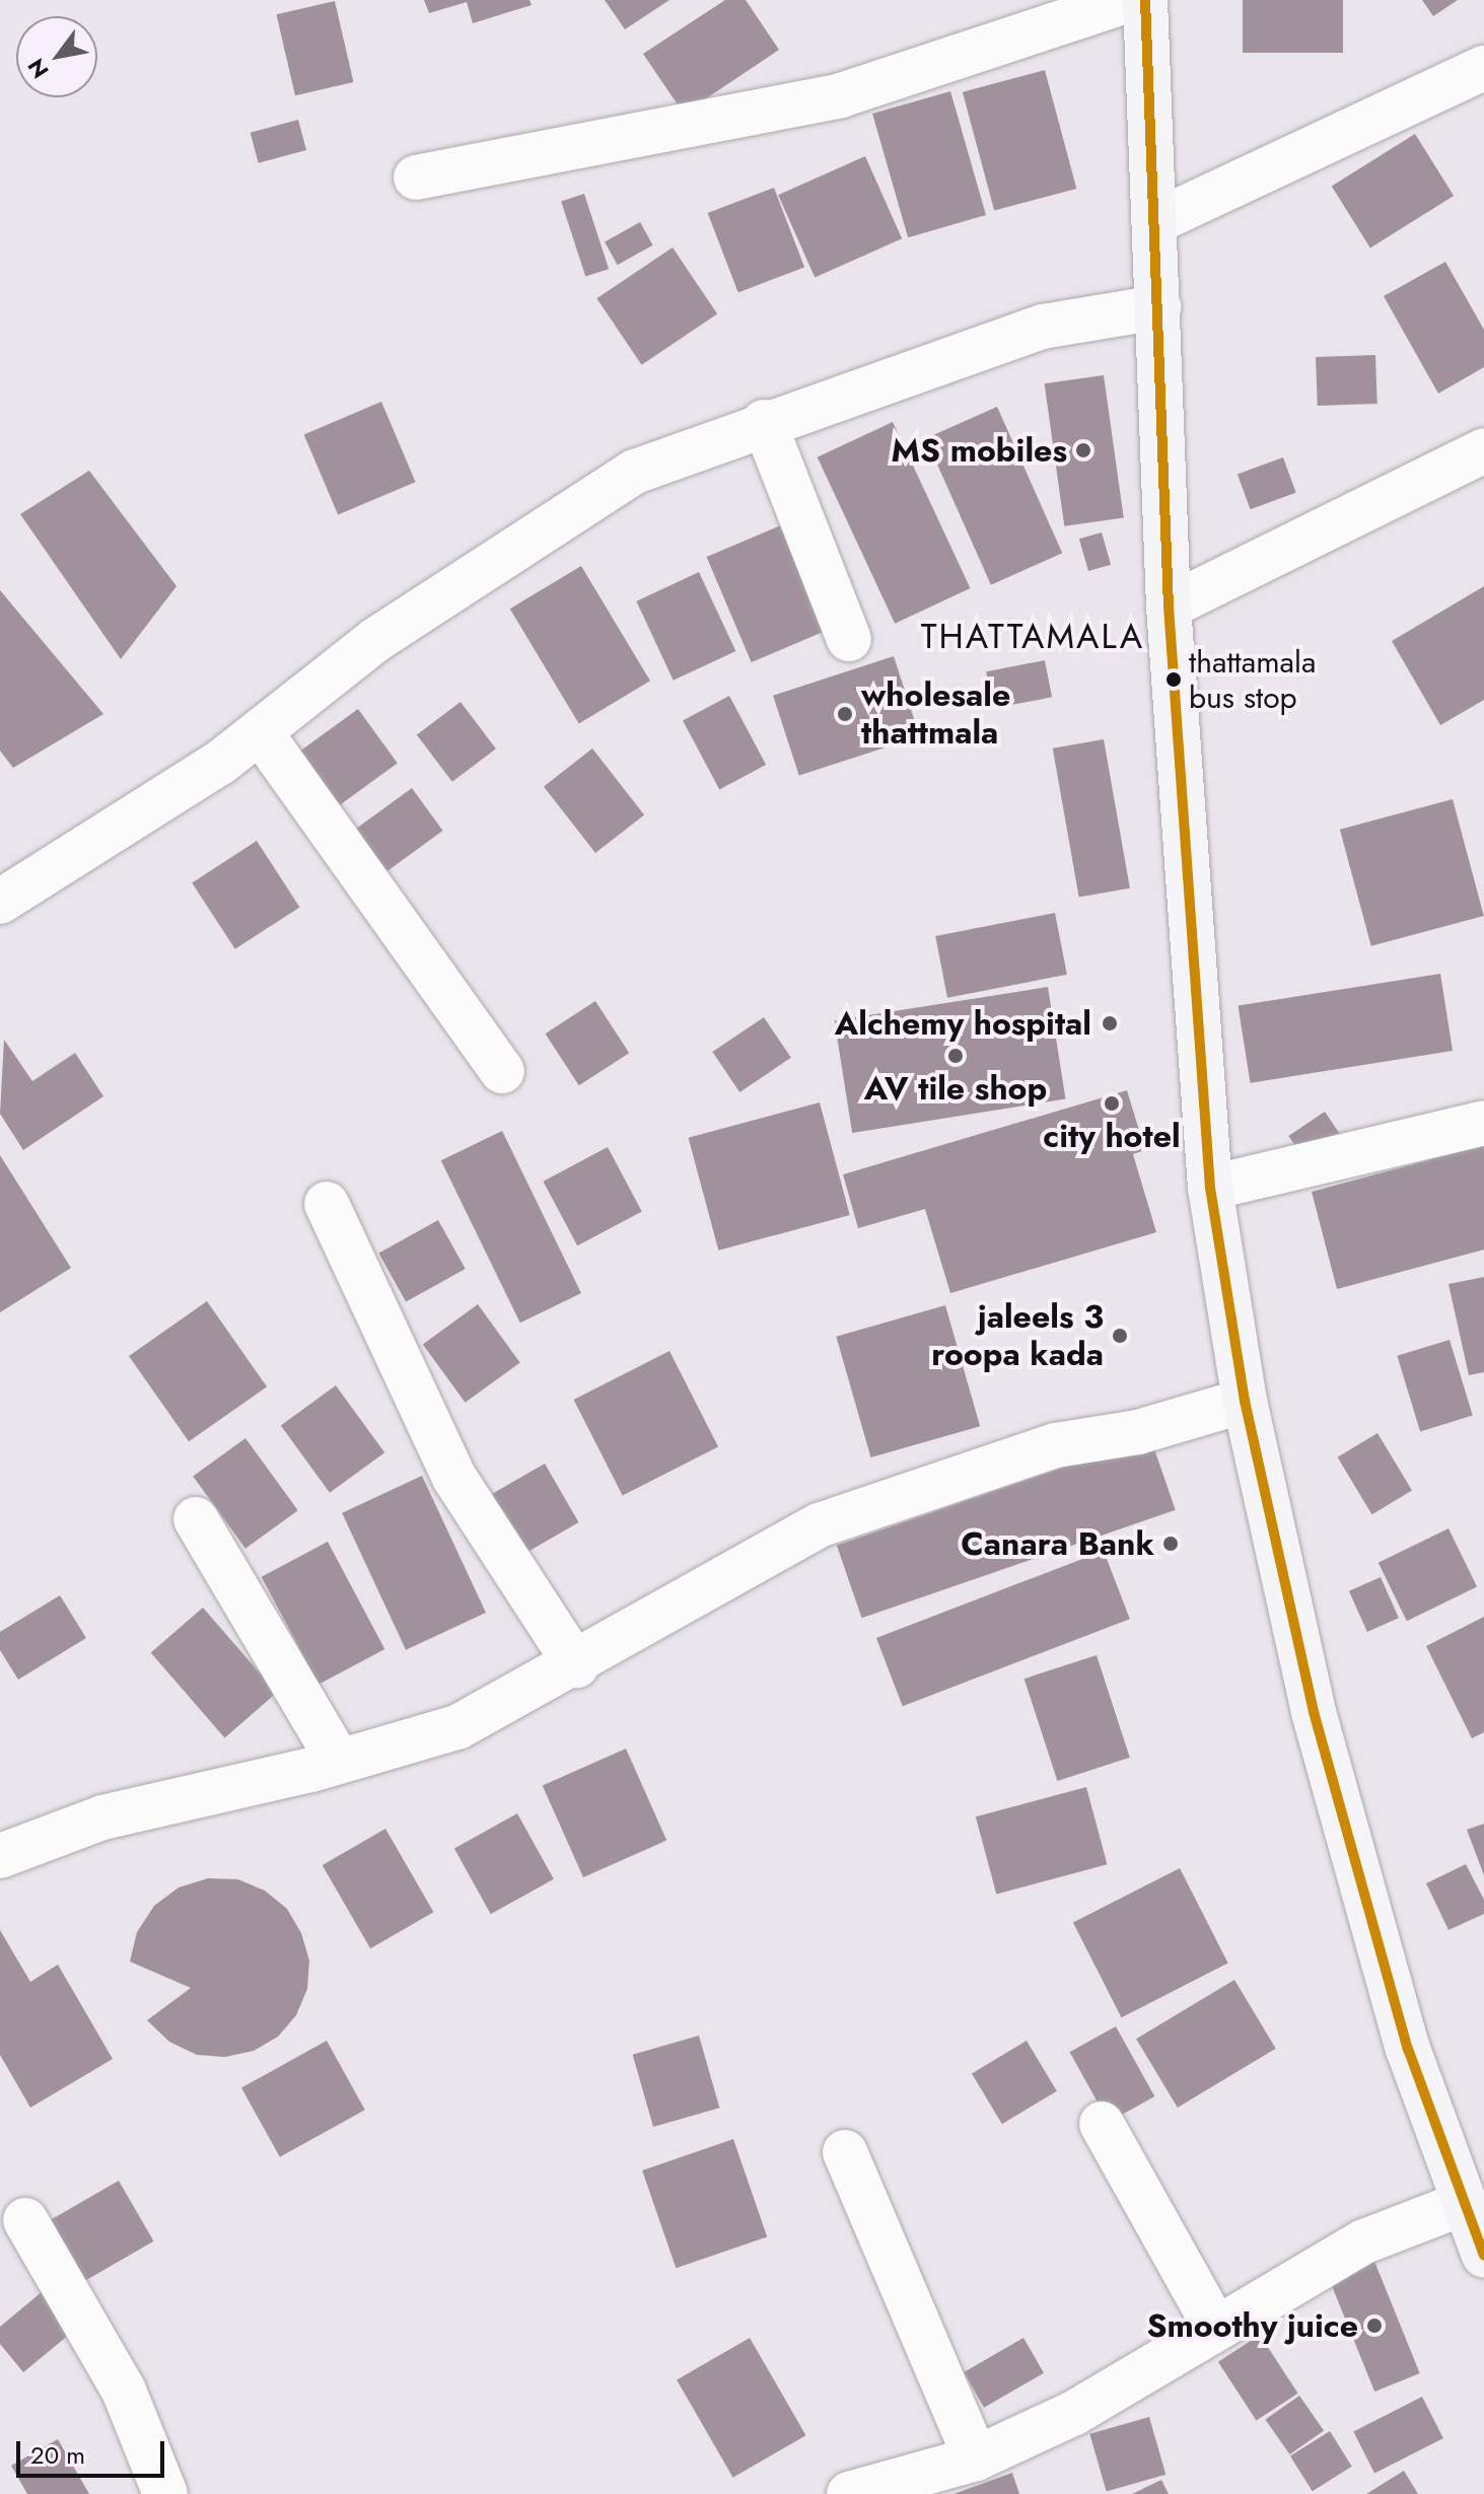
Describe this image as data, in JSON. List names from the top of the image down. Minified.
{"districts":["THATTAMALA"],"places":["MS mobiles","thattamala bus stop","wholesale thattmala","Alchemy hospital","AV tile shop","city hotel","jaleels 3 roopa kada","Canara Bank","Smoothy juice"],"scale_bar":"20 m","north":"bottom left"}
